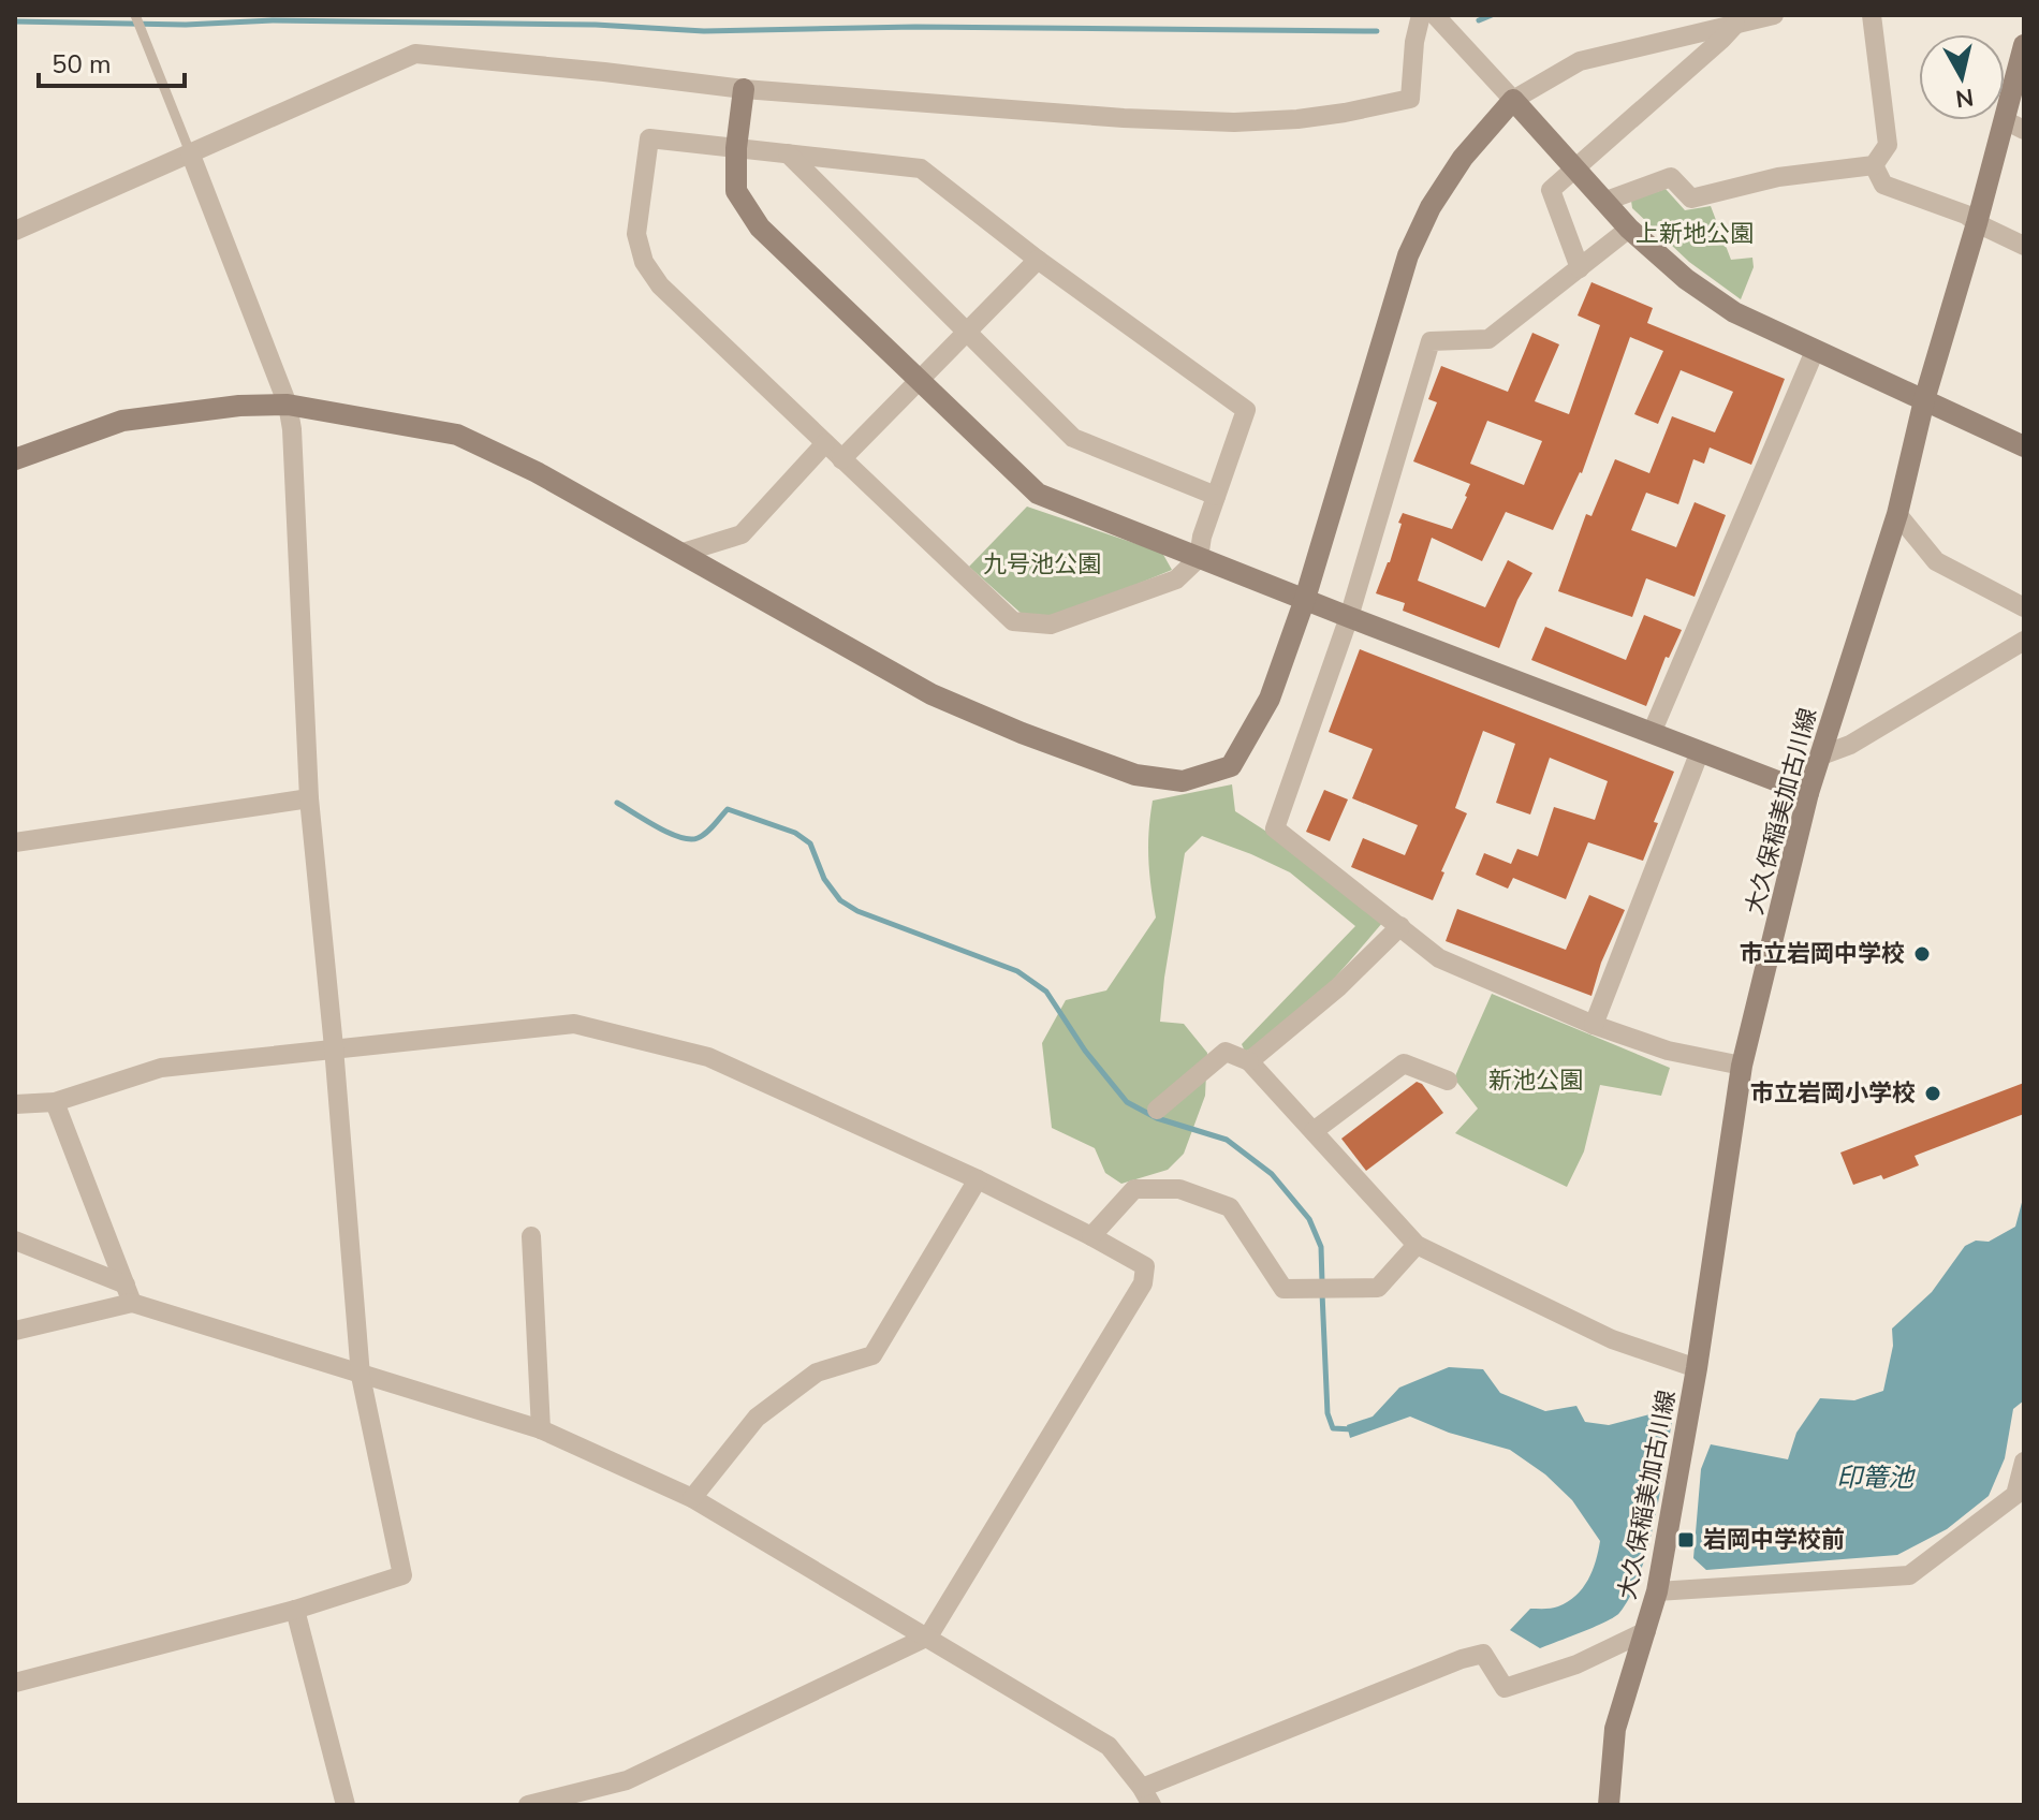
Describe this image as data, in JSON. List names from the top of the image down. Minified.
{"streets":{"street":["大久保稲美加古川線"]},"water":["印篭池"],"parks":["上新地公園","九号池公園","新池公園"],"places":{"other":["市立岩岡中学校","市立岩岡小学校"],"transit":["岩岡中学校前"]},"scale_bar":"50 m","north":"bottom"}
